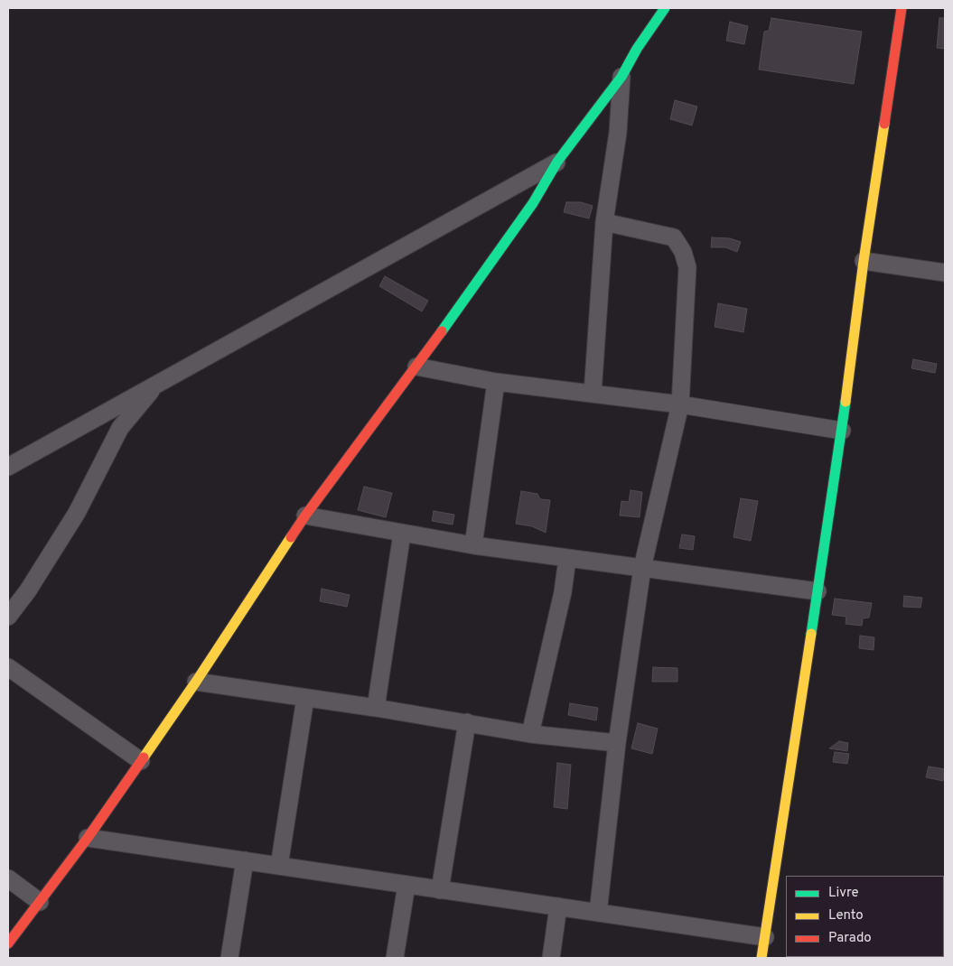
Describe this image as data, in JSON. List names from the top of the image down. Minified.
{"legend":["Livre","Lento","Parado"]}
